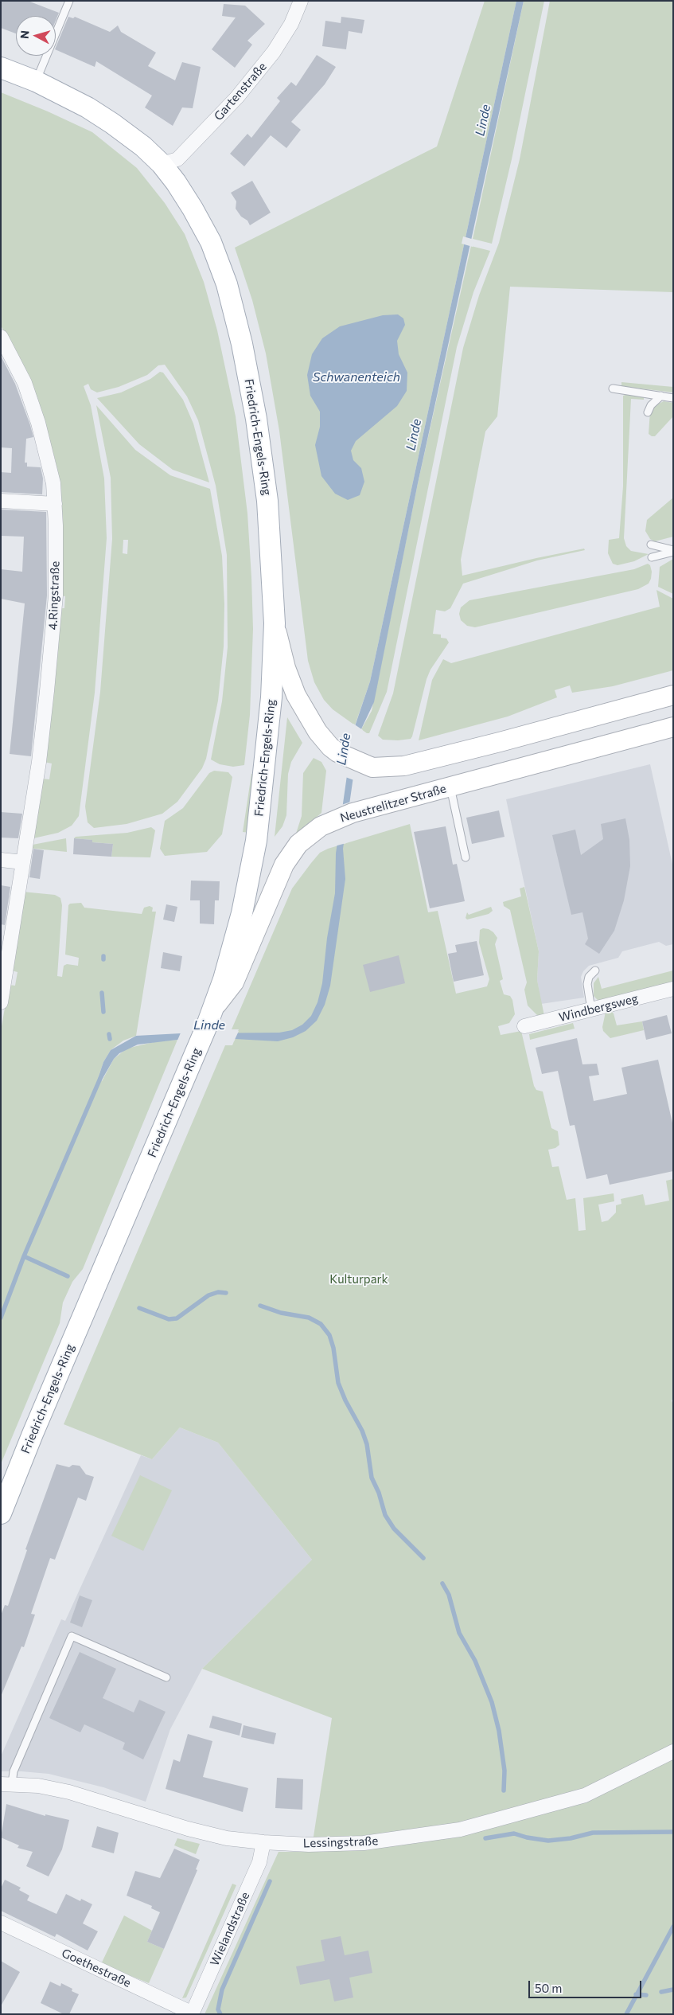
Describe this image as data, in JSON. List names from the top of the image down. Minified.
{"streets":{"main road":["Friedrich-Engels-Ring","Neustrelitzer Straße"],"street":["Gartenstraße","4.Ringstraße","Windbergsweg","Lessingstraße","Wielandstraße","Goethestraße"]},"crossings":[["Gartenstraße","Friedrich-Engels-Ring"],["Friedrich-Engels-Ring","Neustrelitzer Straße"],["Lessingstraße","Wielandstraße"],["Wielandstraße","Goethestraße"]],"water":["Linde","Schwanenteich"],"parks":["Kulturpark"],"scale_bar":"50 m","north":"left"}
